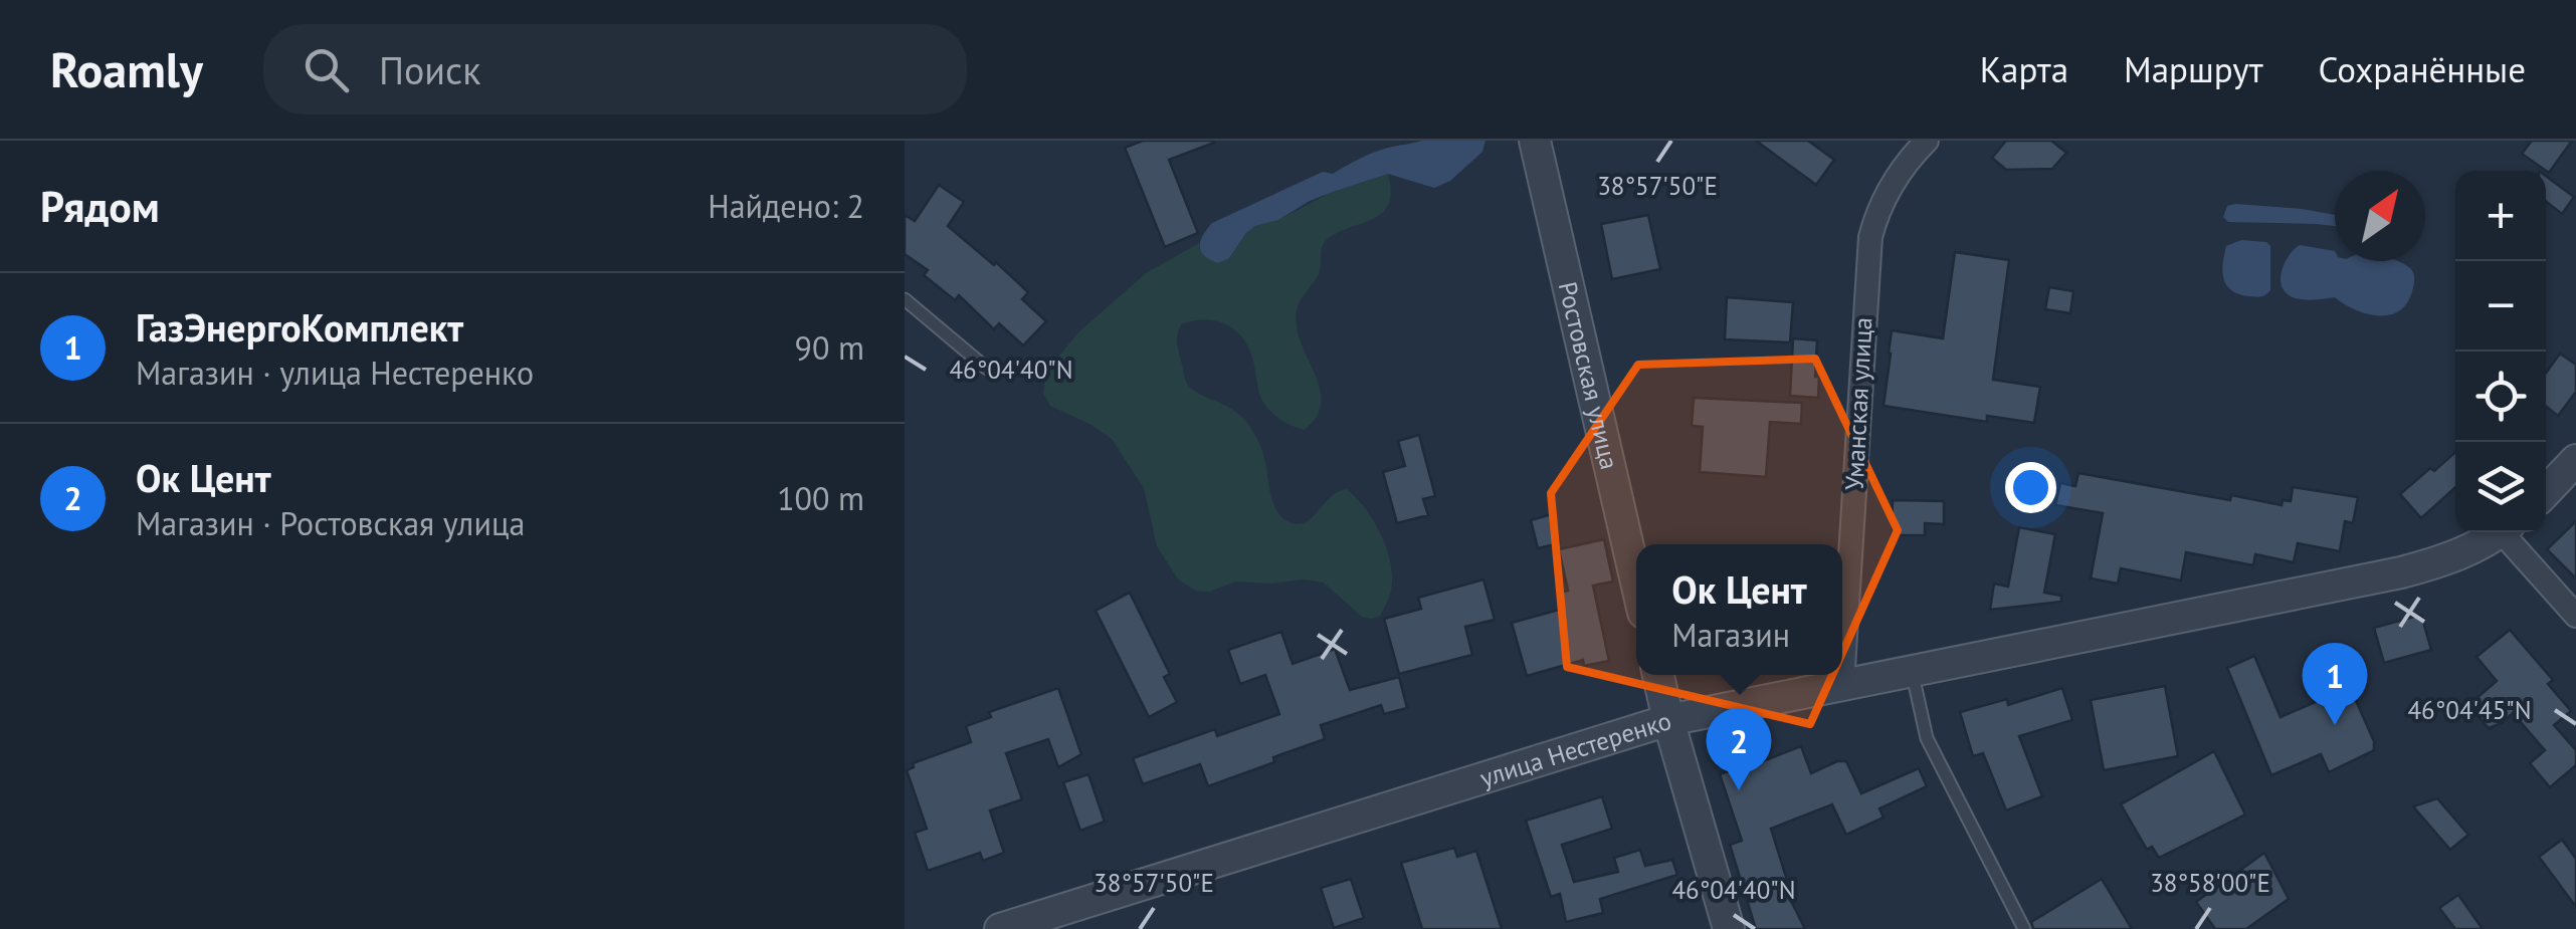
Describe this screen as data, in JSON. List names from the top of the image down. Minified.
{"streets":{"street":["Ростовская улица","Уманская улица","улица Нестеренко"]},"crossings":[["Уманская улица","улица Нестеренко"]],"north":"top right","page":{"header":"Roamly","search":"Поиск","nav":["Карта","Маршрут","Сохранённые"],"heading":["Рядом","Найдено: 2"],"map_buttons":["+","−"],"list":[{"mark":"1","name":"ГазЭнергоКомплект","note":"Магазин · улица Нестеренко","value":"90 m"},{"mark":"2","name":"Ок Цент","note":"Магазин · Ростовская улица","value":"100 m"}],"popup":["Ок Цент","Магазин"],"pins":["1","2"]},"coordinates":["38°57'50\"E","46°04'40\"N","46°04'45\"N","38°58'00\"E"]}
